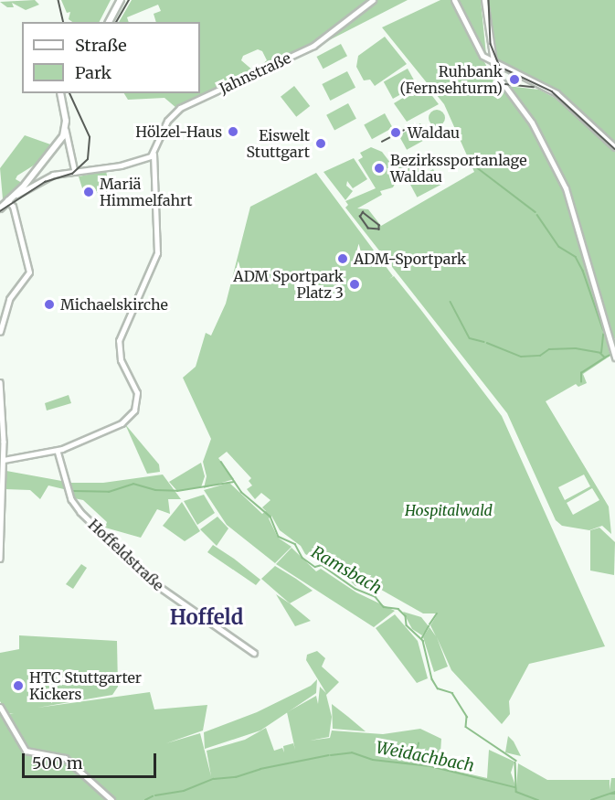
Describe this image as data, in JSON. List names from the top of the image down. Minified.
{"streets":{"main road":["Jahnstraße"],"street":["Hoffeldstraße"]},"districts":["Hoffeld"],"water":["Ramsbach","Weidachbach"],"parks":["Hospitalwald"],"places":["Ruhbank (Fernsehturm)","Hölzel-Haus","Waldau","Eiswelt Stuttgart","Bezirkssportanlage Waldau","Mariä Himmelfahrt","ADM-Sportpark","ADM Sportpark Platz 3","Michaelskirche","HTC Stuttgarter Kickers"],"legend":["Straße","Park"],"scale_bar":"500 m"}
